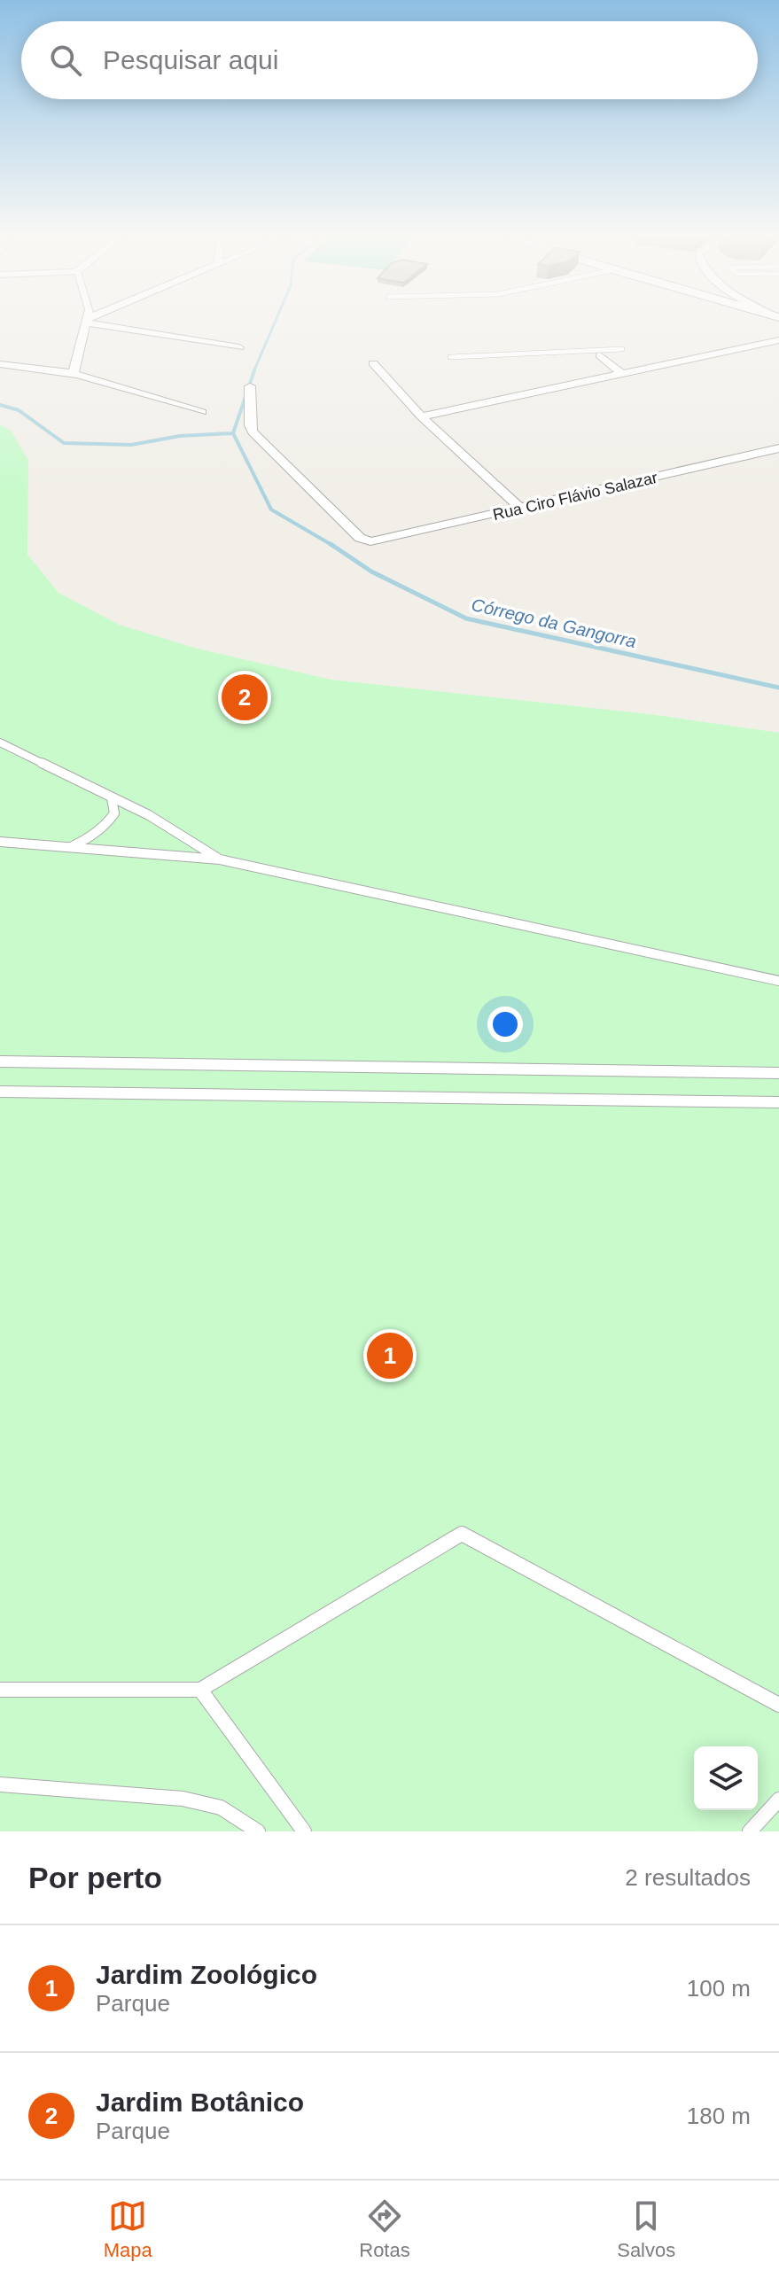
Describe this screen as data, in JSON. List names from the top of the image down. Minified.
{"streets":{"street":["Rua Ciro Flávio Salazar"]},"water":["Córrego da Gangorra"],"page":{"search":"Pesquisar aqui","pins":["2","1"],"heading":["Por perto","2 resultados"],"list":[{"mark":"1","name":"Jardim Zoológico","note":"Parque","value":"100 m"},{"mark":"2","name":"Jardim Botânico","note":"Parque","value":"180 m"}],"nav":["Mapa","Rotas","Salvos"]}}
